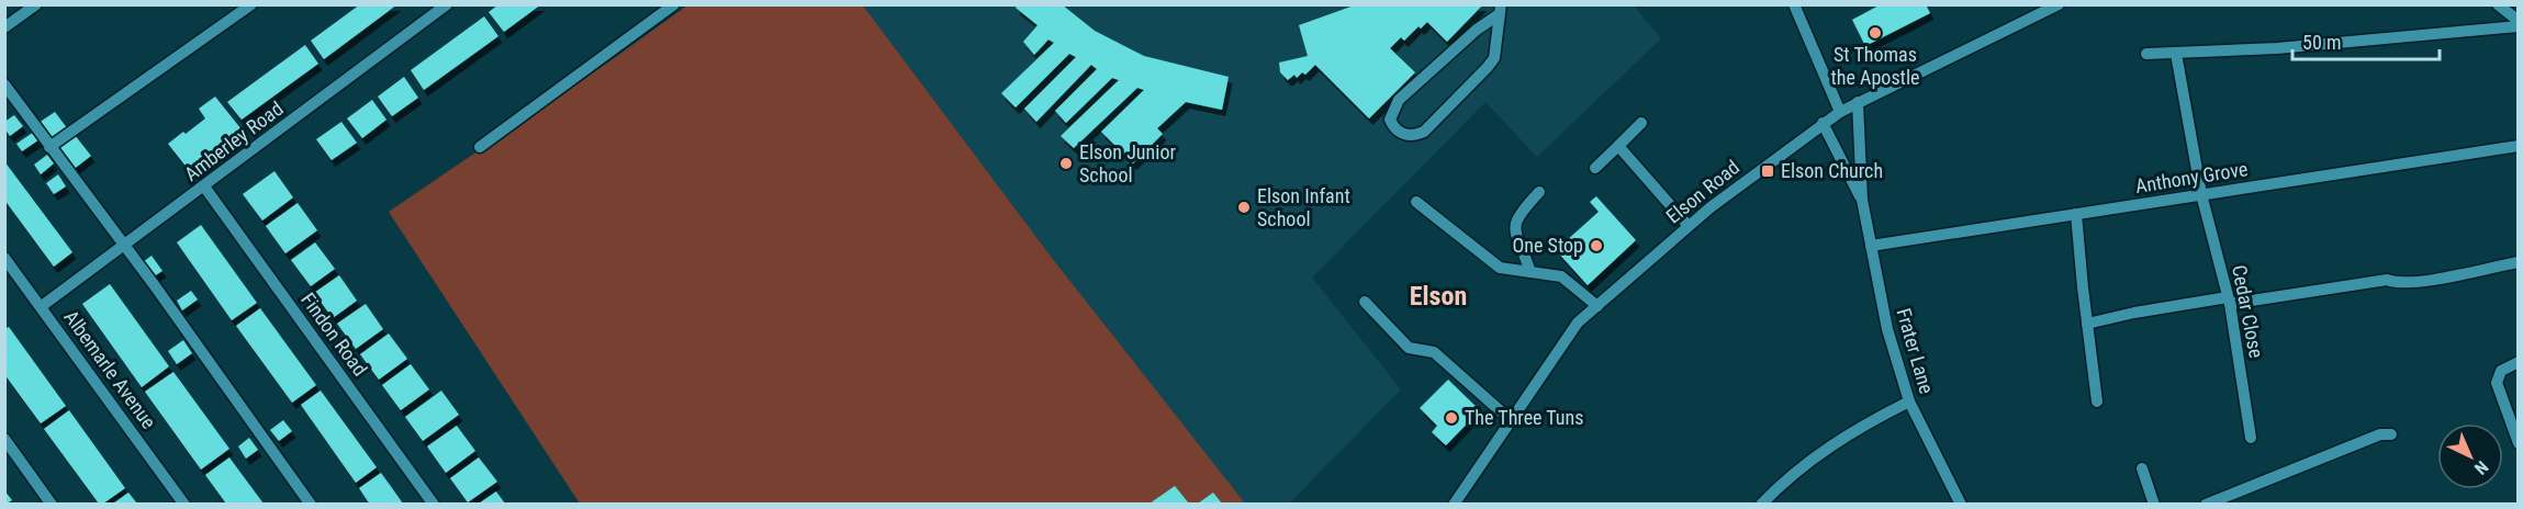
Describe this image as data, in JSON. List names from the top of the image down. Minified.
{"streets":{"street":["Amberley Road","Anthony Grove","Elson Road","Cedar Close","Findon Road","Frater Lane","Albemarle Avenue"]},"crossings":[["Amberley Road","Findon Road"],["Amberley Road","Albemarle Avenue"],["Anthony Grove","Cedar Close"],["Anthony Grove","Frater Lane"],["Elson Road","Frater Lane"]],"districts":["Elson"],"places":{"other":["St Thomas the Apostle","Elson Junior School","Elson Infant School","One Stop","The Three Tuns"],"transit":["Elson Church"]},"scale_bar":"50 m","north":"bottom right"}
